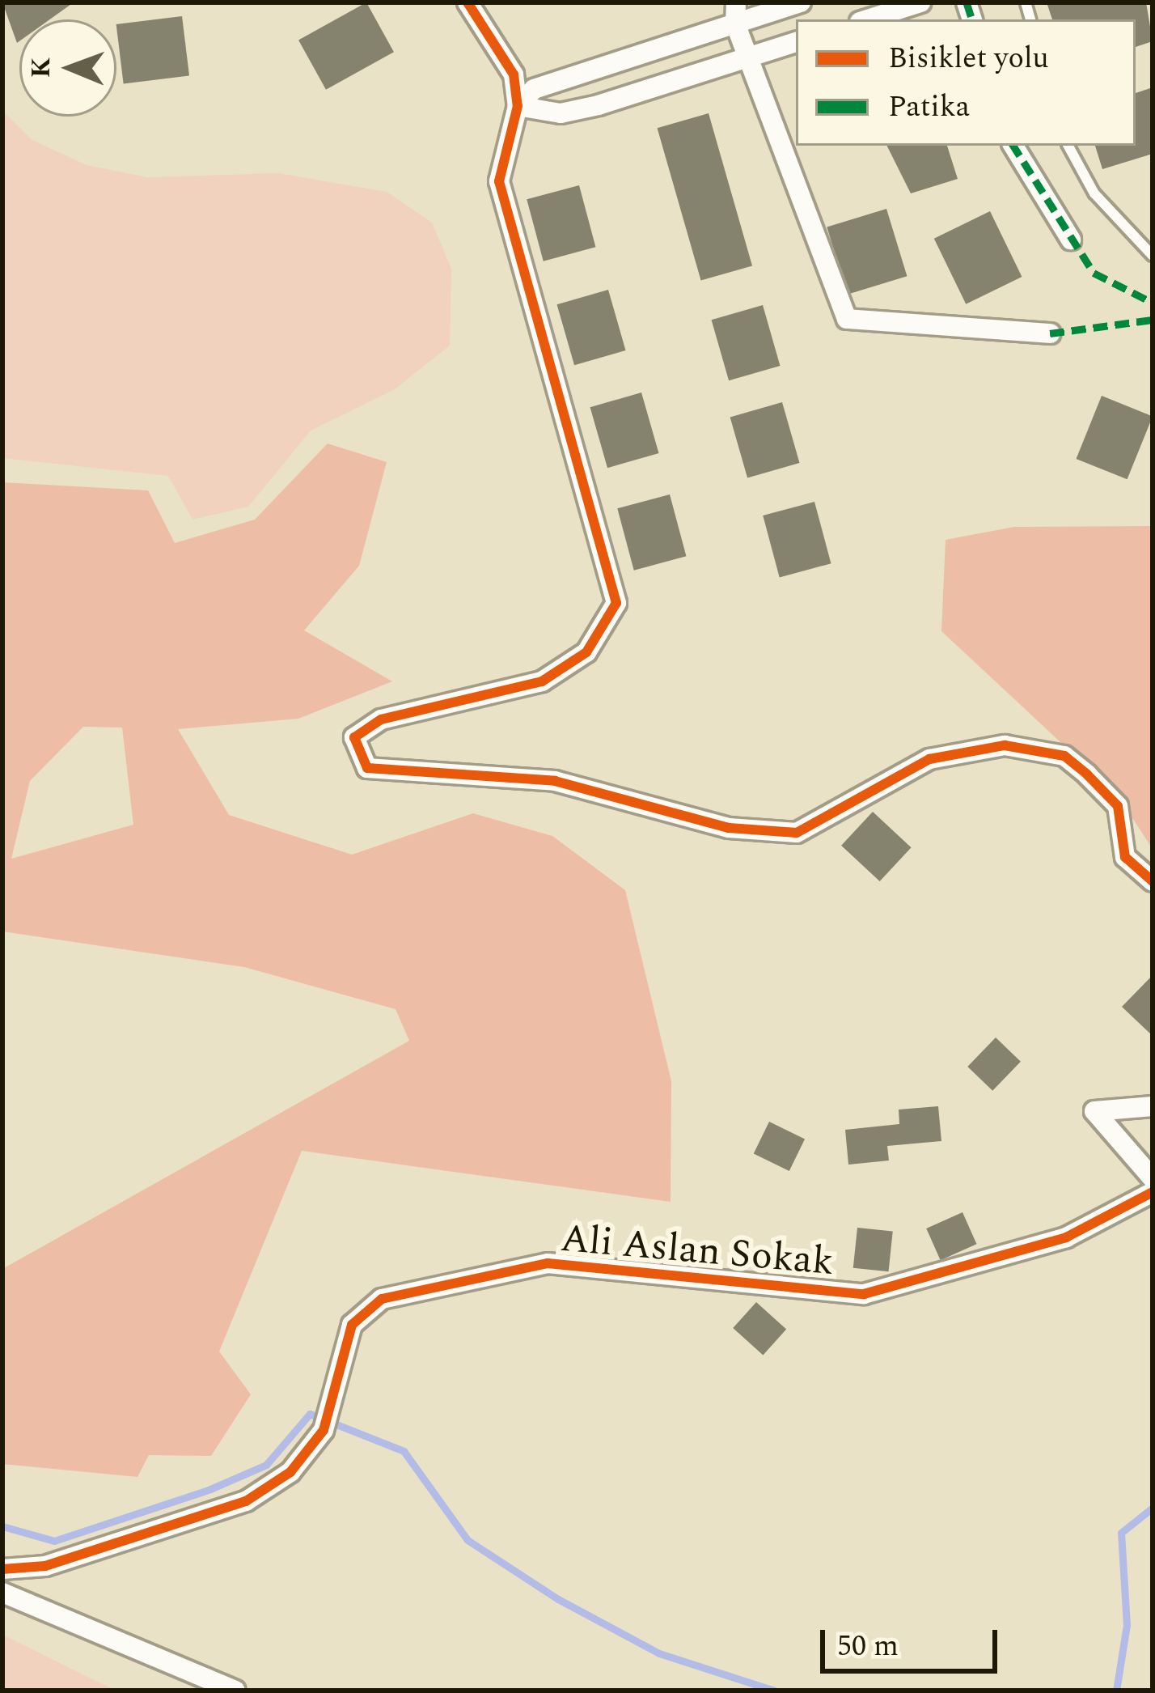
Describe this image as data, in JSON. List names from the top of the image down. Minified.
{"streets":{"street":["Ali Aslan Sokak"]},"legend":["Bisiklet yolu","Patika"],"scale_bar":"50 m","north":"left"}
